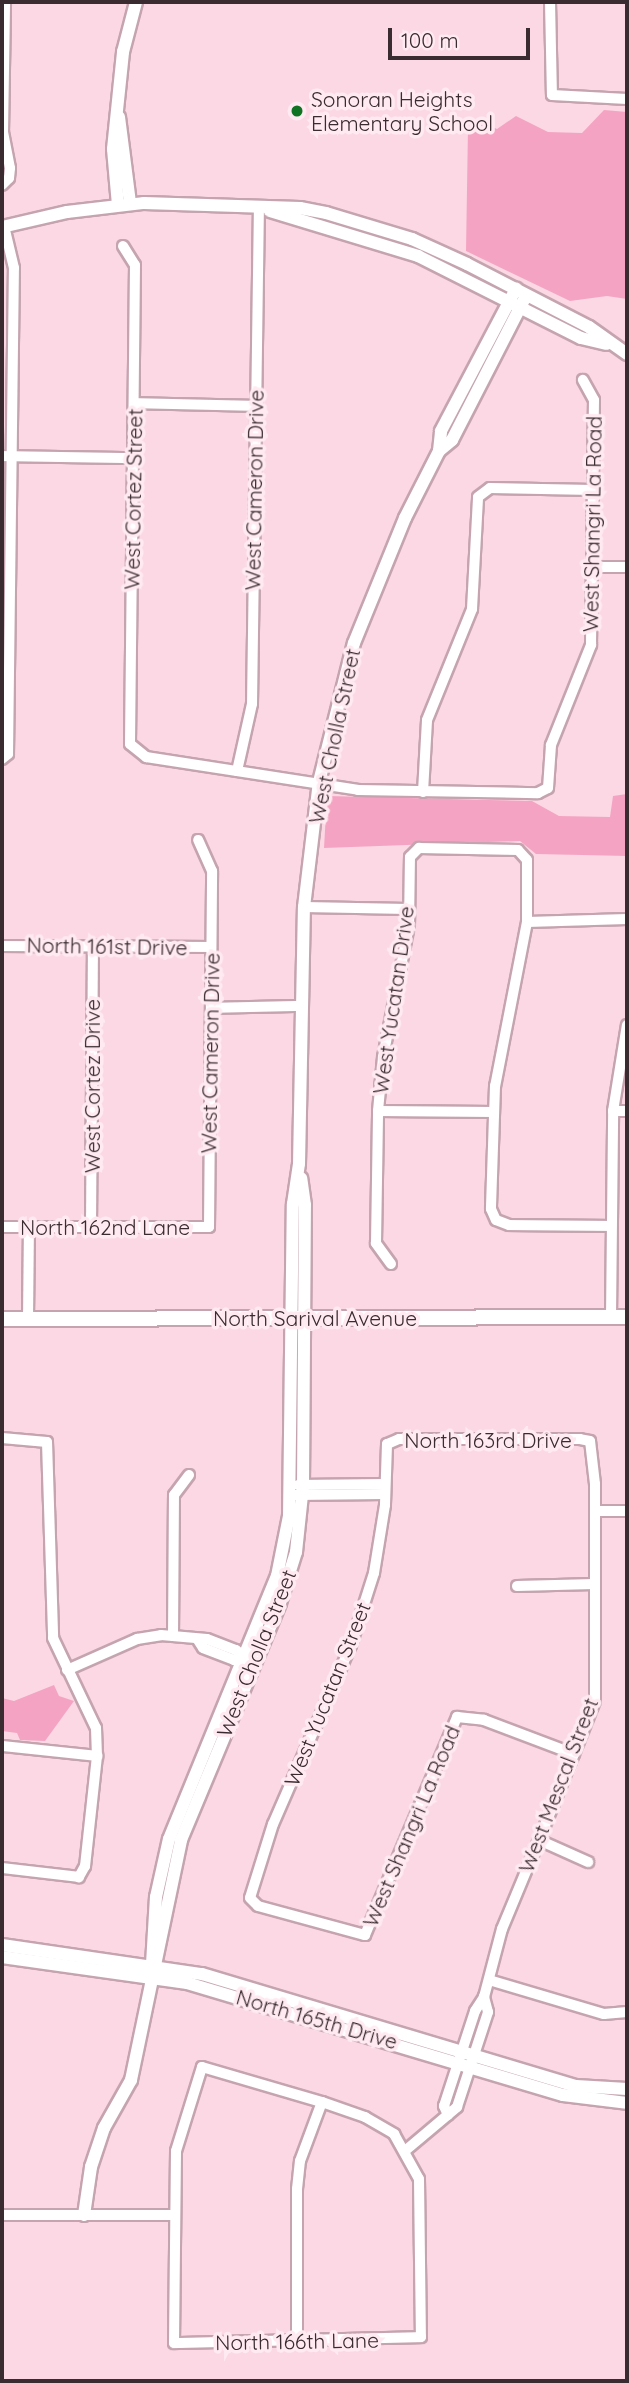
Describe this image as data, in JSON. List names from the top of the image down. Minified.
{"streets":{"main road":["North Sarival Avenue"],"street":["West Cameron Drive","West Cortez Street","West Shangri La Road","West Cholla Street","North 161st Drive","West Yucatan Drive","West Cortez Drive","North 162nd Lane","North 163rd Drive","West Yucatan Street","West Mescal Street","North 165th Drive","North 166th Lane"]},"crossings":[["West Cameron Drive","West Cortez Street"],["West Cameron Drive","North 161st Drive"],["West Cameron Drive","North 162nd Lane"],["West Shangri La Road","West Yucatan Street"],["West Shangri La Road","West Mescal Street"],["West Cholla Street","North Sarival Avenue"],["West Cholla Street","North 165th Drive"],["North 161st Drive","West Cortez Drive"],["West Cortez Drive","North 162nd Lane"],["North 163rd Drive","West Yucatan Street"],["North 163rd Drive","West Mescal Street"],["West Mescal Street","North 165th Drive"],["West Mescal Street","North 166th Lane"]],"places":["Sonoran Heights Elementary School"],"scale_bar":"100 m"}
